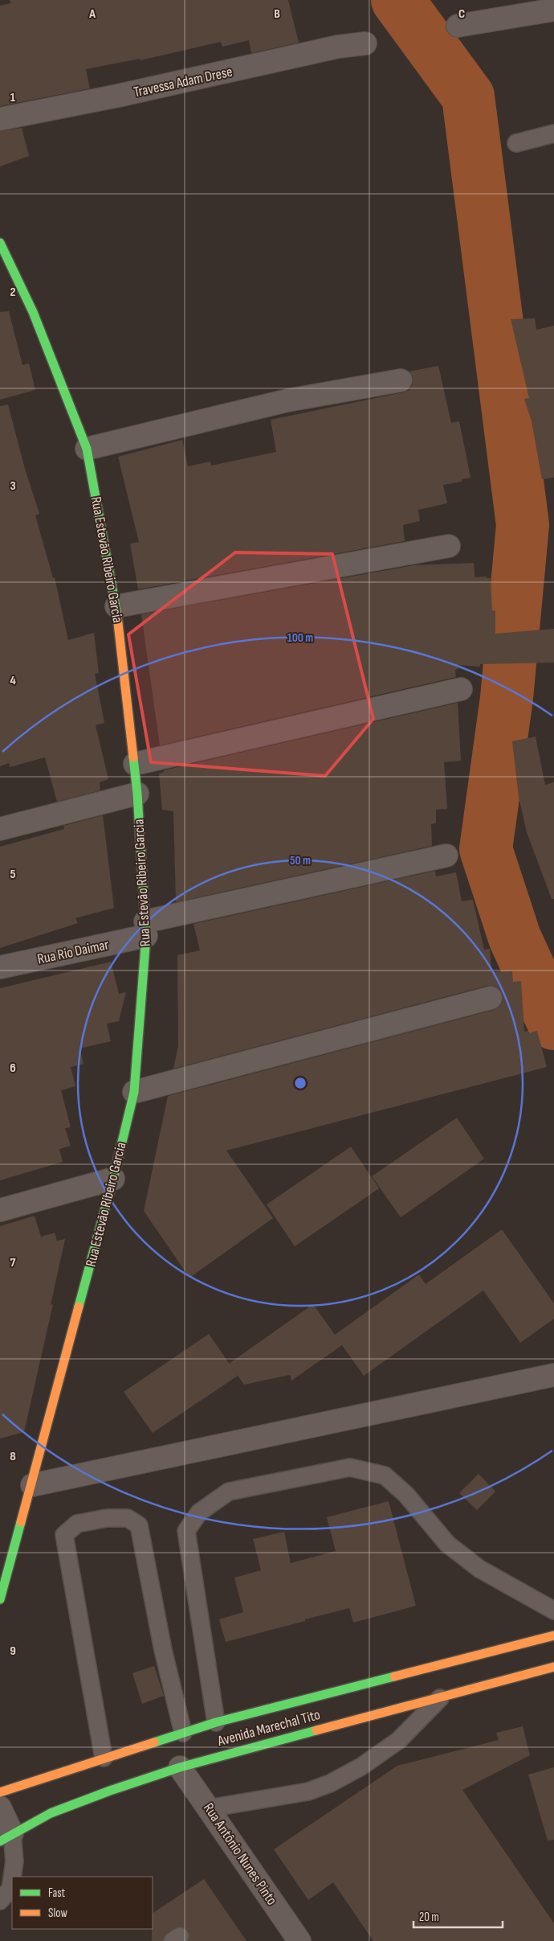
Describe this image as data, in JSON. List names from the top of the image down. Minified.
{"streets":{"street":["Travessa Adam Drese","Rua Estevão Ribeiro Garcia","Rua Rio Daimar","Avenida Marechal Tito","Rua Antônio Nunes Pinto"]},"crossings":[["Rua Estevão Ribeiro Garcia","Rua Rio Daimar"],["Avenida Marechal Tito","Rua Antônio Nunes Pinto"]],"legend":["Fast","Slow"],"scale_bar":"20 m","grid":{"columns":["A","B","C"],"rows":["1","2","3","4","5","6","7","8","9"]},"rings":["100 m","50 m"]}
